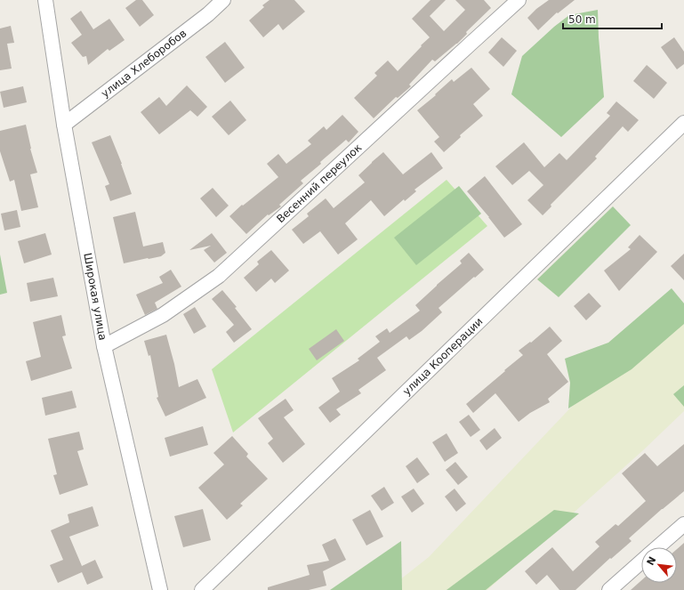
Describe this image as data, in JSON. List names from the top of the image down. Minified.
{"streets":{"street":["улица Хлеборобов","Весенний переулок","Широкая улица","улица Кооперации"]},"crossings":[["улица Хлеборобов","Широкая улица"],["Весенний переулок","Широкая улица"]],"scale_bar":"50 m","north":"top left"}
